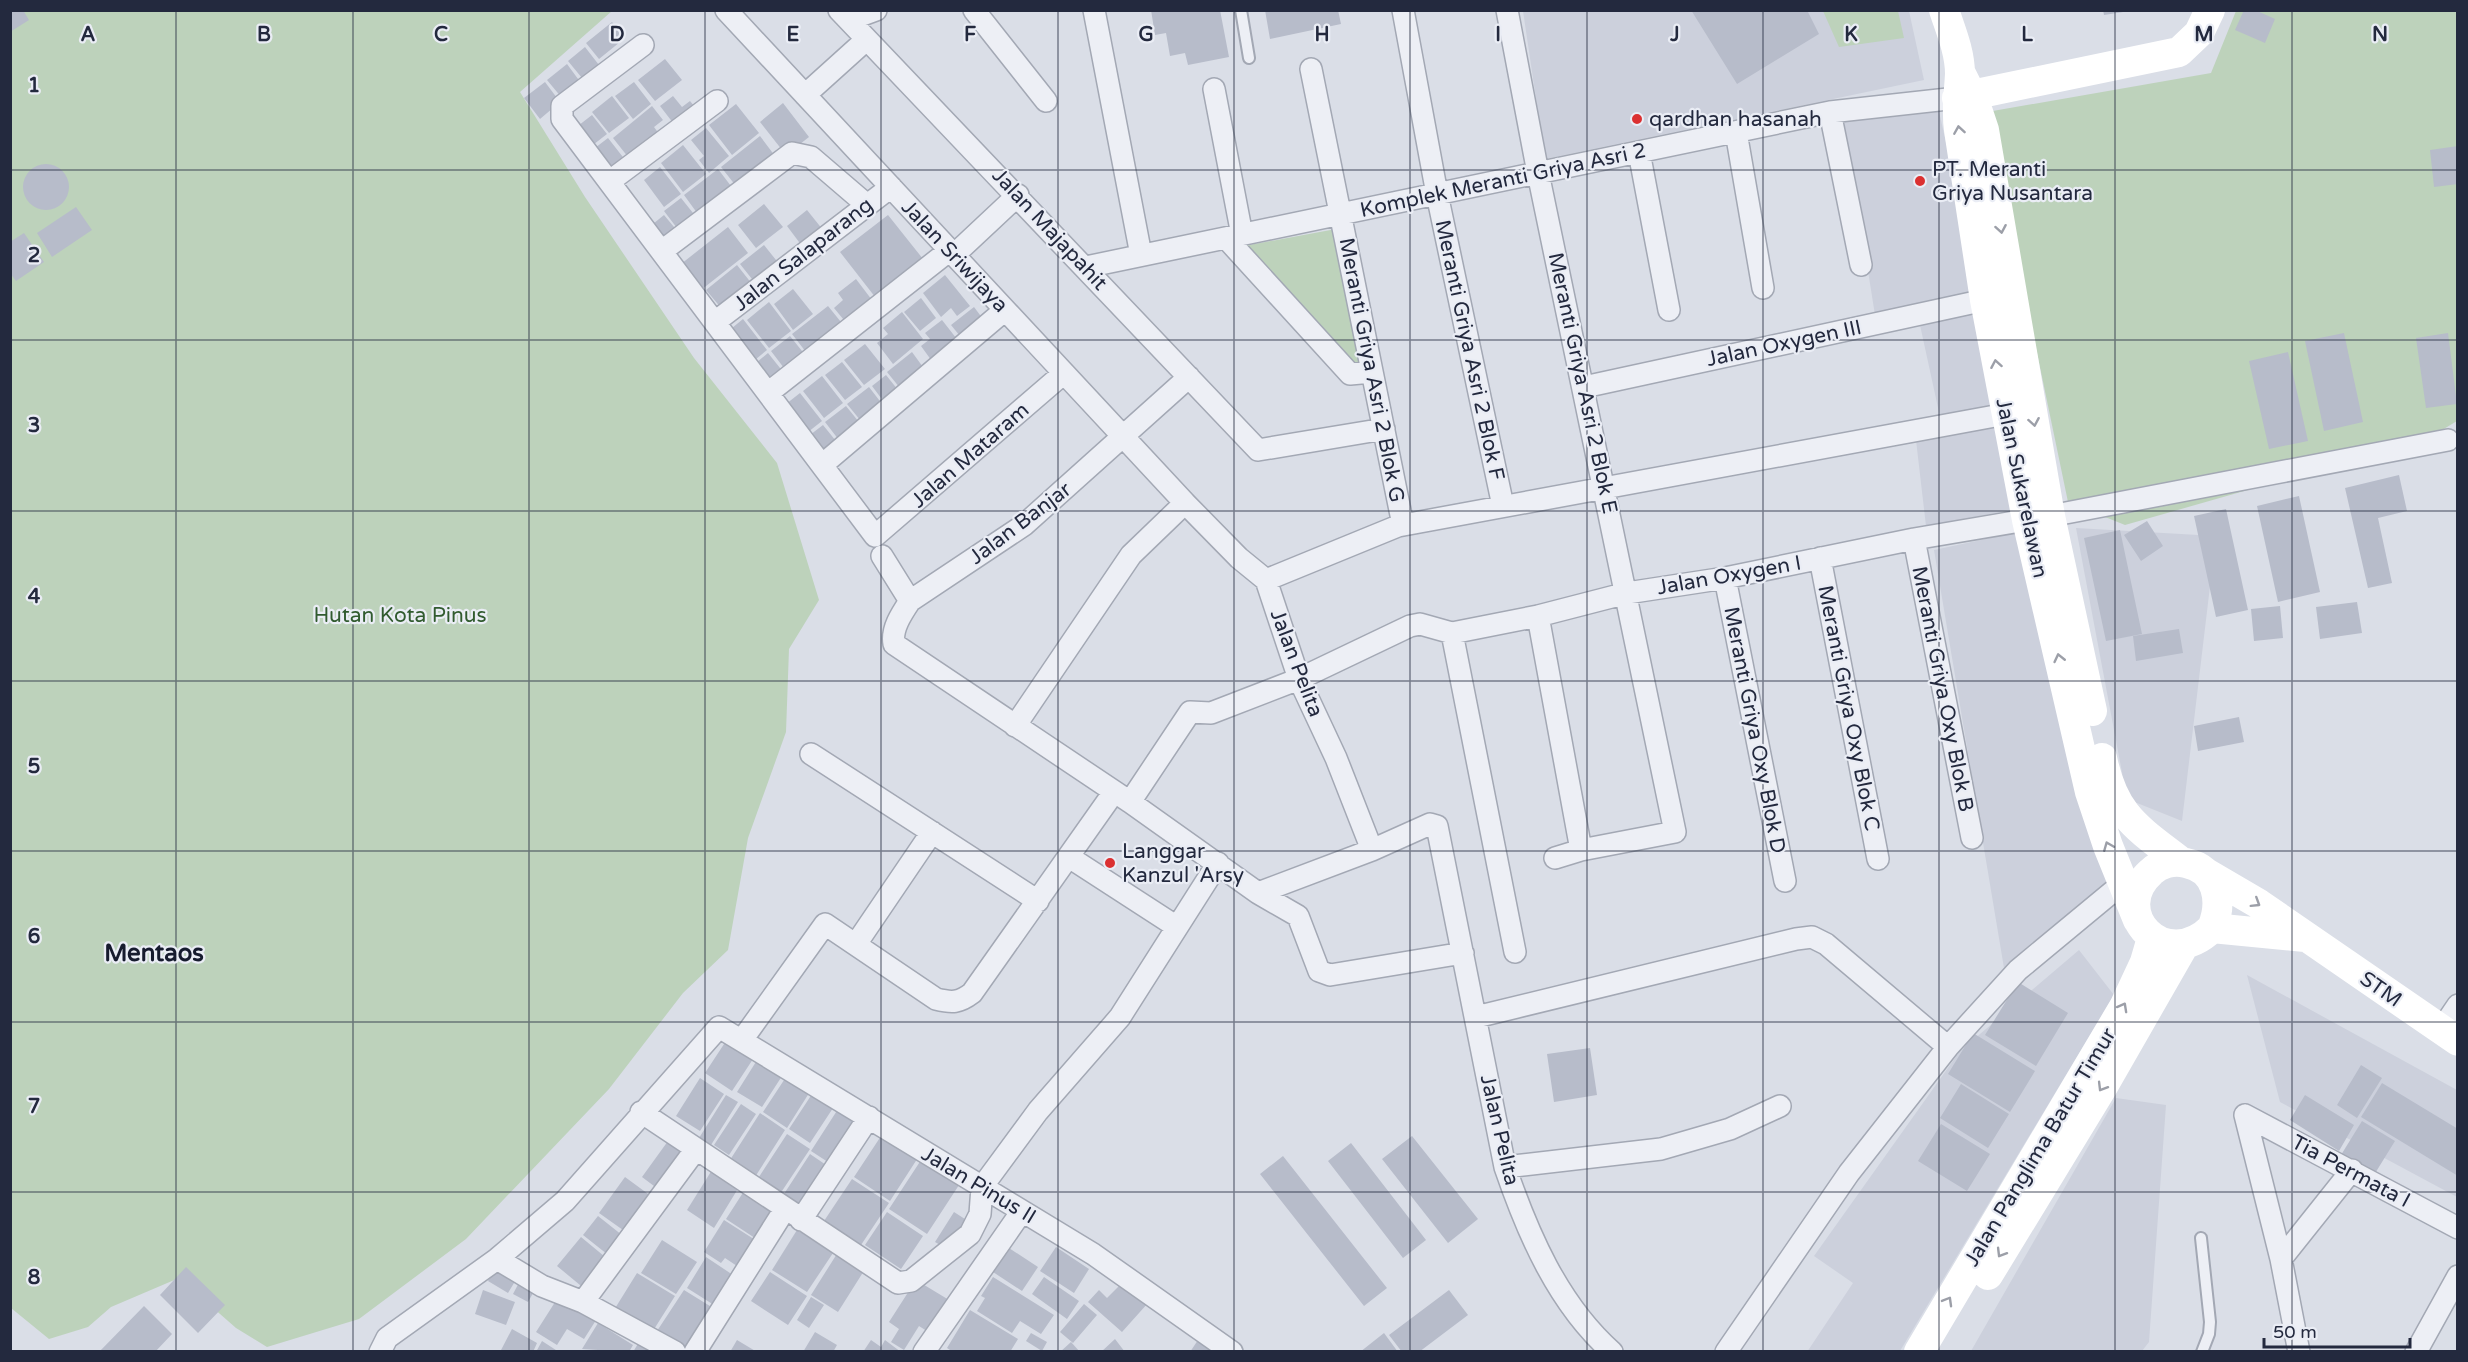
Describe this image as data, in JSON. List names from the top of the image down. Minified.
{"streets":{"main road":["Jalan Sukarelawan","STM","Jalan Panglima Batur Timur"],"street":["Komplek Meranti Griya Asri 2","Jalan Majapahit","Jalan Salaparang","Jalan Sriwijaya","Jalan Oxygen III","Meranti Griya Asri 2 Blok F","Meranti Griya Asri 2 Blok G","Meranti Griya Asri 2 Blok E","Jalan Mataram","Jalan Banjar","Jalan Oxygen I","Jalan Pelita","Meranti Griya Oxy Blok B","Meranti Griya Oxy Blok C","Meranti Griya Oxy Blok D","Tia Permata I","Jalan Pinus II"]},"crossings":[["Komplek Meranti Griya Asri 2","Jalan Majapahit"],["Komplek Meranti Griya Asri 2","Meranti Griya Asri 2 Blok F"],["Komplek Meranti Griya Asri 2","Meranti Griya Asri 2 Blok G"],["Komplek Meranti Griya Asri 2","Meranti Griya Asri 2 Blok E"],["Komplek Meranti Griya Asri 2","Jalan Sukarelawan"],["Jalan Majapahit","Meranti Griya Asri 2 Blok G"],["Jalan Majapahit","Jalan Banjar"],["Jalan Salaparang","Jalan Sriwijaya"],["Jalan Sriwijaya","Jalan Mataram"],["Jalan Sriwijaya","Jalan Banjar"],["Jalan Oxygen III","Meranti Griya Asri 2 Blok E"],["Jalan Oxygen III","Jalan Sukarelawan"],["Meranti Griya Asri 2 Blok E","Jalan Oxygen I"],["Jalan Sukarelawan","Jalan Oxygen I"],["Jalan Sukarelawan","STM"],["Jalan Sukarelawan","Jalan Panglima Batur Timur"],["Jalan Oxygen I","Jalan Pelita"],["Jalan Oxygen I","Meranti Griya Oxy Blok B"],["Jalan Oxygen I","Meranti Griya Oxy Blok C"],["Jalan Oxygen I","Meranti Griya Oxy Blok D"],["STM","Jalan Panglima Batur Timur"]],"one_way":["STM"],"districts":["Mentaos"],"parks":["Hutan Kota Pinus"],"places":["qardhan hasanah","PT. Meranti Griya Nusantara","Langgar Kanzul 'Arsy"],"scale_bar":"50 m","grid":{"columns":["A","B","C","D","E","F","G","H","I","J","K","L","M","N"],"rows":["1","2","3","4","5","6","7","8"]}}
